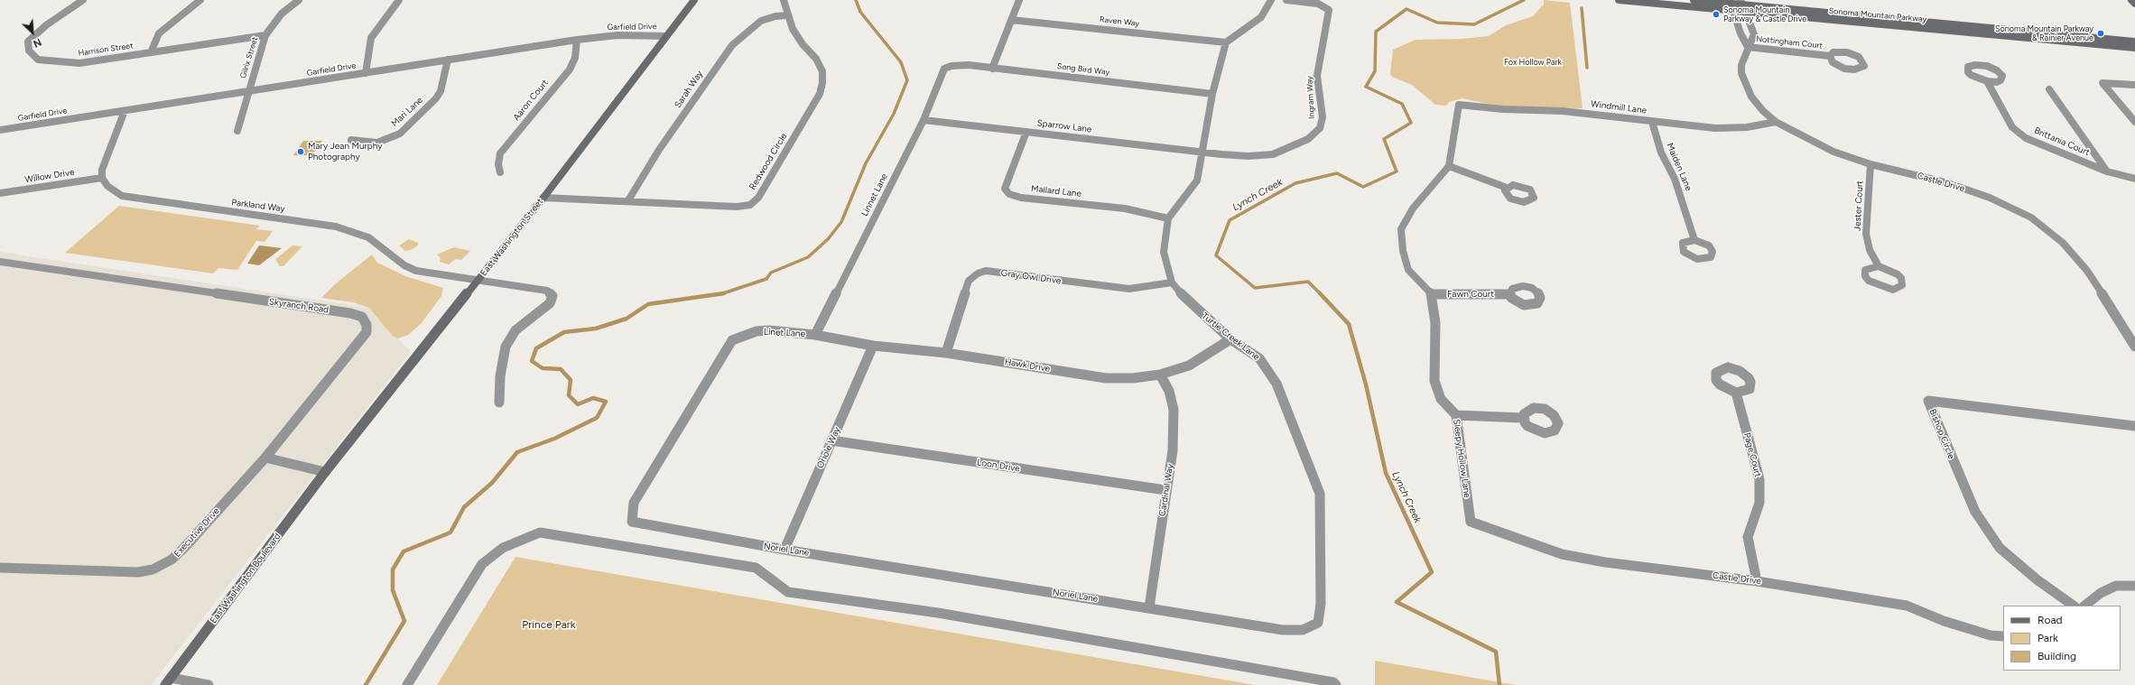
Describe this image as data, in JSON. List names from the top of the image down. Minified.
{"streets":{"main road":["Sonoma Mountain Parkway","East Washington Street","East Washington Boulevard"],"street":["Raven Way","Garfield Drive","Nottingham Court","Harrison Street","Gilrix Street","Song Bird Way","Sarah Way","Ingram Way","Aaron Court","Windmill Lane","Mari Lane","Sparrow Lane","Brittania Court","Redwood Circle","Maiden Lane","Willow Drive","Castle Drive","Mallard Lane","Linnet Lane","Parkland Way","Jester Court","Gray Owl Drive","Fawn Court","Skyranch Road","Linet Lane","Turtle Creek Lane","Hawk Drive","Bishop Circle","Oriole Way","Page Court","Sleepy Hollow Lane","Loon Drive","Cardinal Way","Executive Drive","Noriel Lane"]},"crossings":[["Sonoma Mountain Parkway","Castle Drive"],["Garfield Drive","Gilrix Street"],["Garfield Drive","Aaron Court"],["Garfield Drive","Mari Lane"],["Garfield Drive","East Washington Street"],["Nottingham Court","Castle Drive"],["Harrison Street","Gilrix Street"],["Song Bird Way","Linnet Lane"],["Sarah Way","Redwood Circle"],["Ingram Way","Sparrow Lane"],["Windmill Lane","Maiden Lane"],["Windmill Lane","Castle Drive"],["Sparrow Lane","Mallard Lane"],["Sparrow Lane","Linnet Lane"],["Redwood Circle","East Washington Street"],["Willow Drive","Parkland Way"],["Castle Drive","Jester Court"],["Castle Drive","Page Court"],["Castle Drive","Sleepy Hollow Lane"],["Mallard Lane","Turtle Creek Lane"],["Linnet Lane","Linet Lane"],["Linnet Lane","Hawk Drive"],["Parkland Way","East Washington Street"],["East Washington Street","East Washington Boulevard"],["Gray Owl Drive","Turtle Creek Lane"],["Gray Owl Drive","Hawk Drive"],["Fawn Court","Sleepy Hollow Lane"],["Skyranch Road","Executive Drive"],["Linet Lane","Hawk Drive"],["Linet Lane","Noriel Lane"],["Turtle Creek Lane","Hawk Drive"],["Turtle Creek Lane","Cardinal Way"],["Turtle Creek Lane","Noriel Lane"],["Hawk Drive","Oriole Way"],["Hawk Drive","Cardinal Way"],["Oriole Way","Loon Drive"],["Oriole Way","Noriel Lane"],["Loon Drive","Cardinal Way"],["Cardinal Way","Noriel Lane"]],"water":["Lynch Creek"],"parks":["Fox Hollow Park","Prince Park"],"places":["Sonoma Mountain Parkway & Castle Drive","Sonoma Mountain Parkway & Rainier Avenue","Mary Jean Murphy Photography"],"legend":["Road","Park","Building"],"north":"bottom right"}
